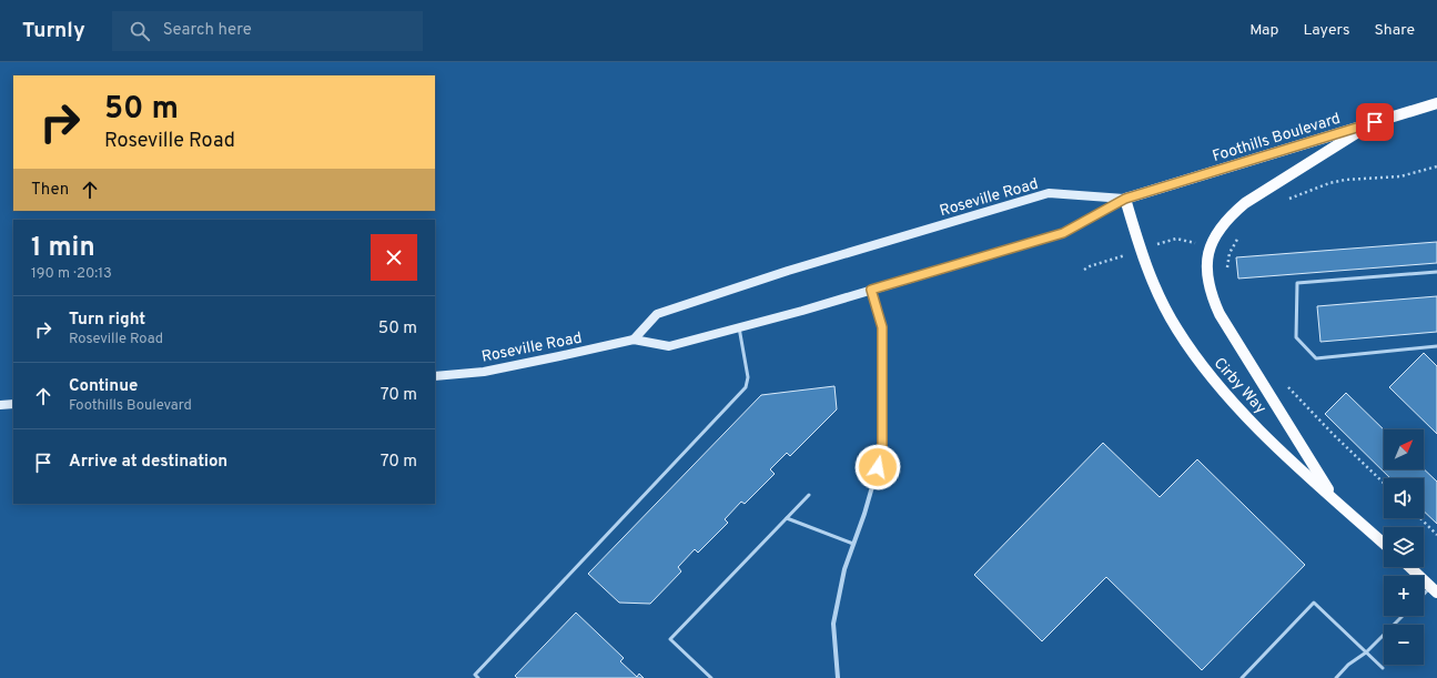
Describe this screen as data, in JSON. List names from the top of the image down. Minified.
{"streets":{"main road":["Foothills Boulevard","Roseville Road","Cirby Way"]},"crossings":[["Foothills Boulevard","Roseville Road"],["Foothills Boulevard","Cirby Way"],["Roseville Road","Cirby Way"]],"north":"top right","page":{"header":"Turnly","search":"Search here","nav":["Map","Layers","Share"],"turn":["50 m","Roseville Road"],"then":"Then","heading":["1 min","190 m · 20:13"],"list":[{"name":"Turn right","note":"Roseville Road","value":"50 m"},{"name":"Continue","note":"Foothills Boulevard","value":"70 m"},{"name":"Arrive at destination","value":"70 m"}],"map_buttons":["+","−"]}}
